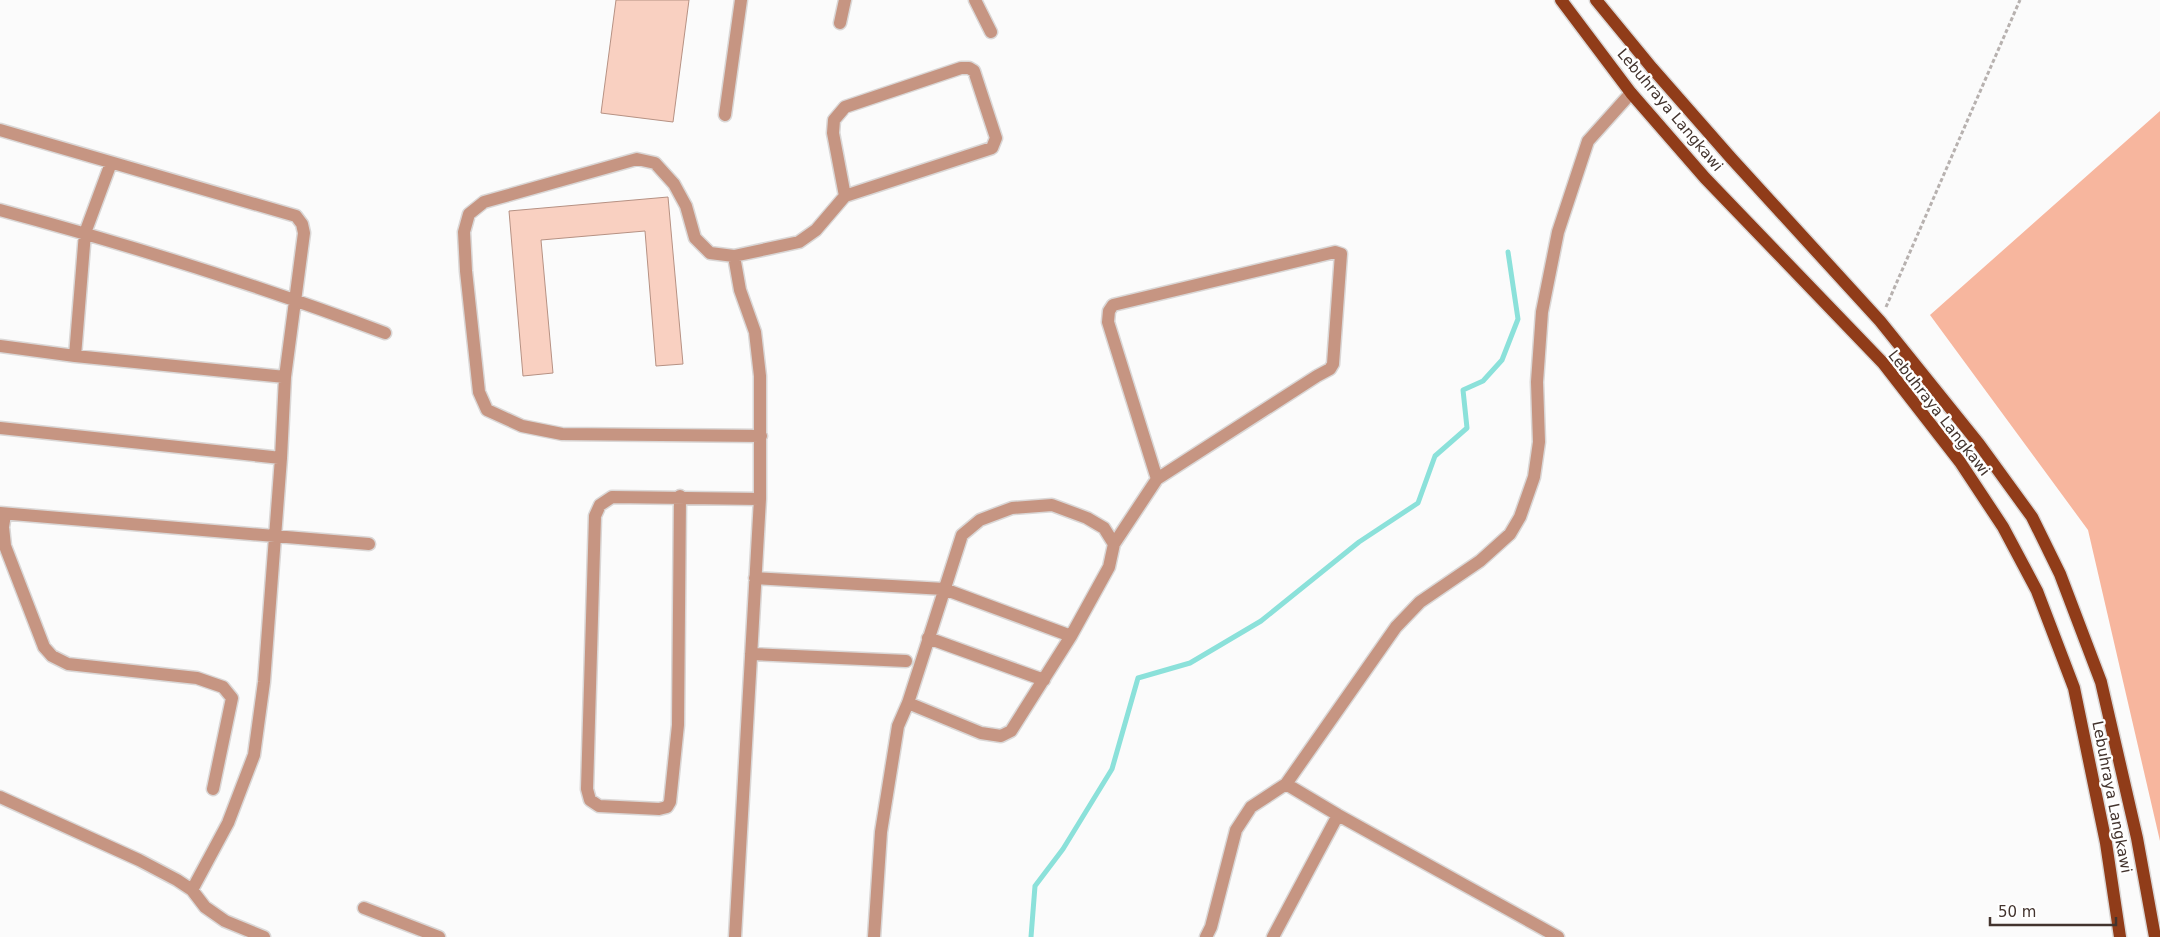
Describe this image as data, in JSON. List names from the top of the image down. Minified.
{"streets":{"main road":["Lebuhraya Langkawi"]},"scale_bar":"50 m"}
